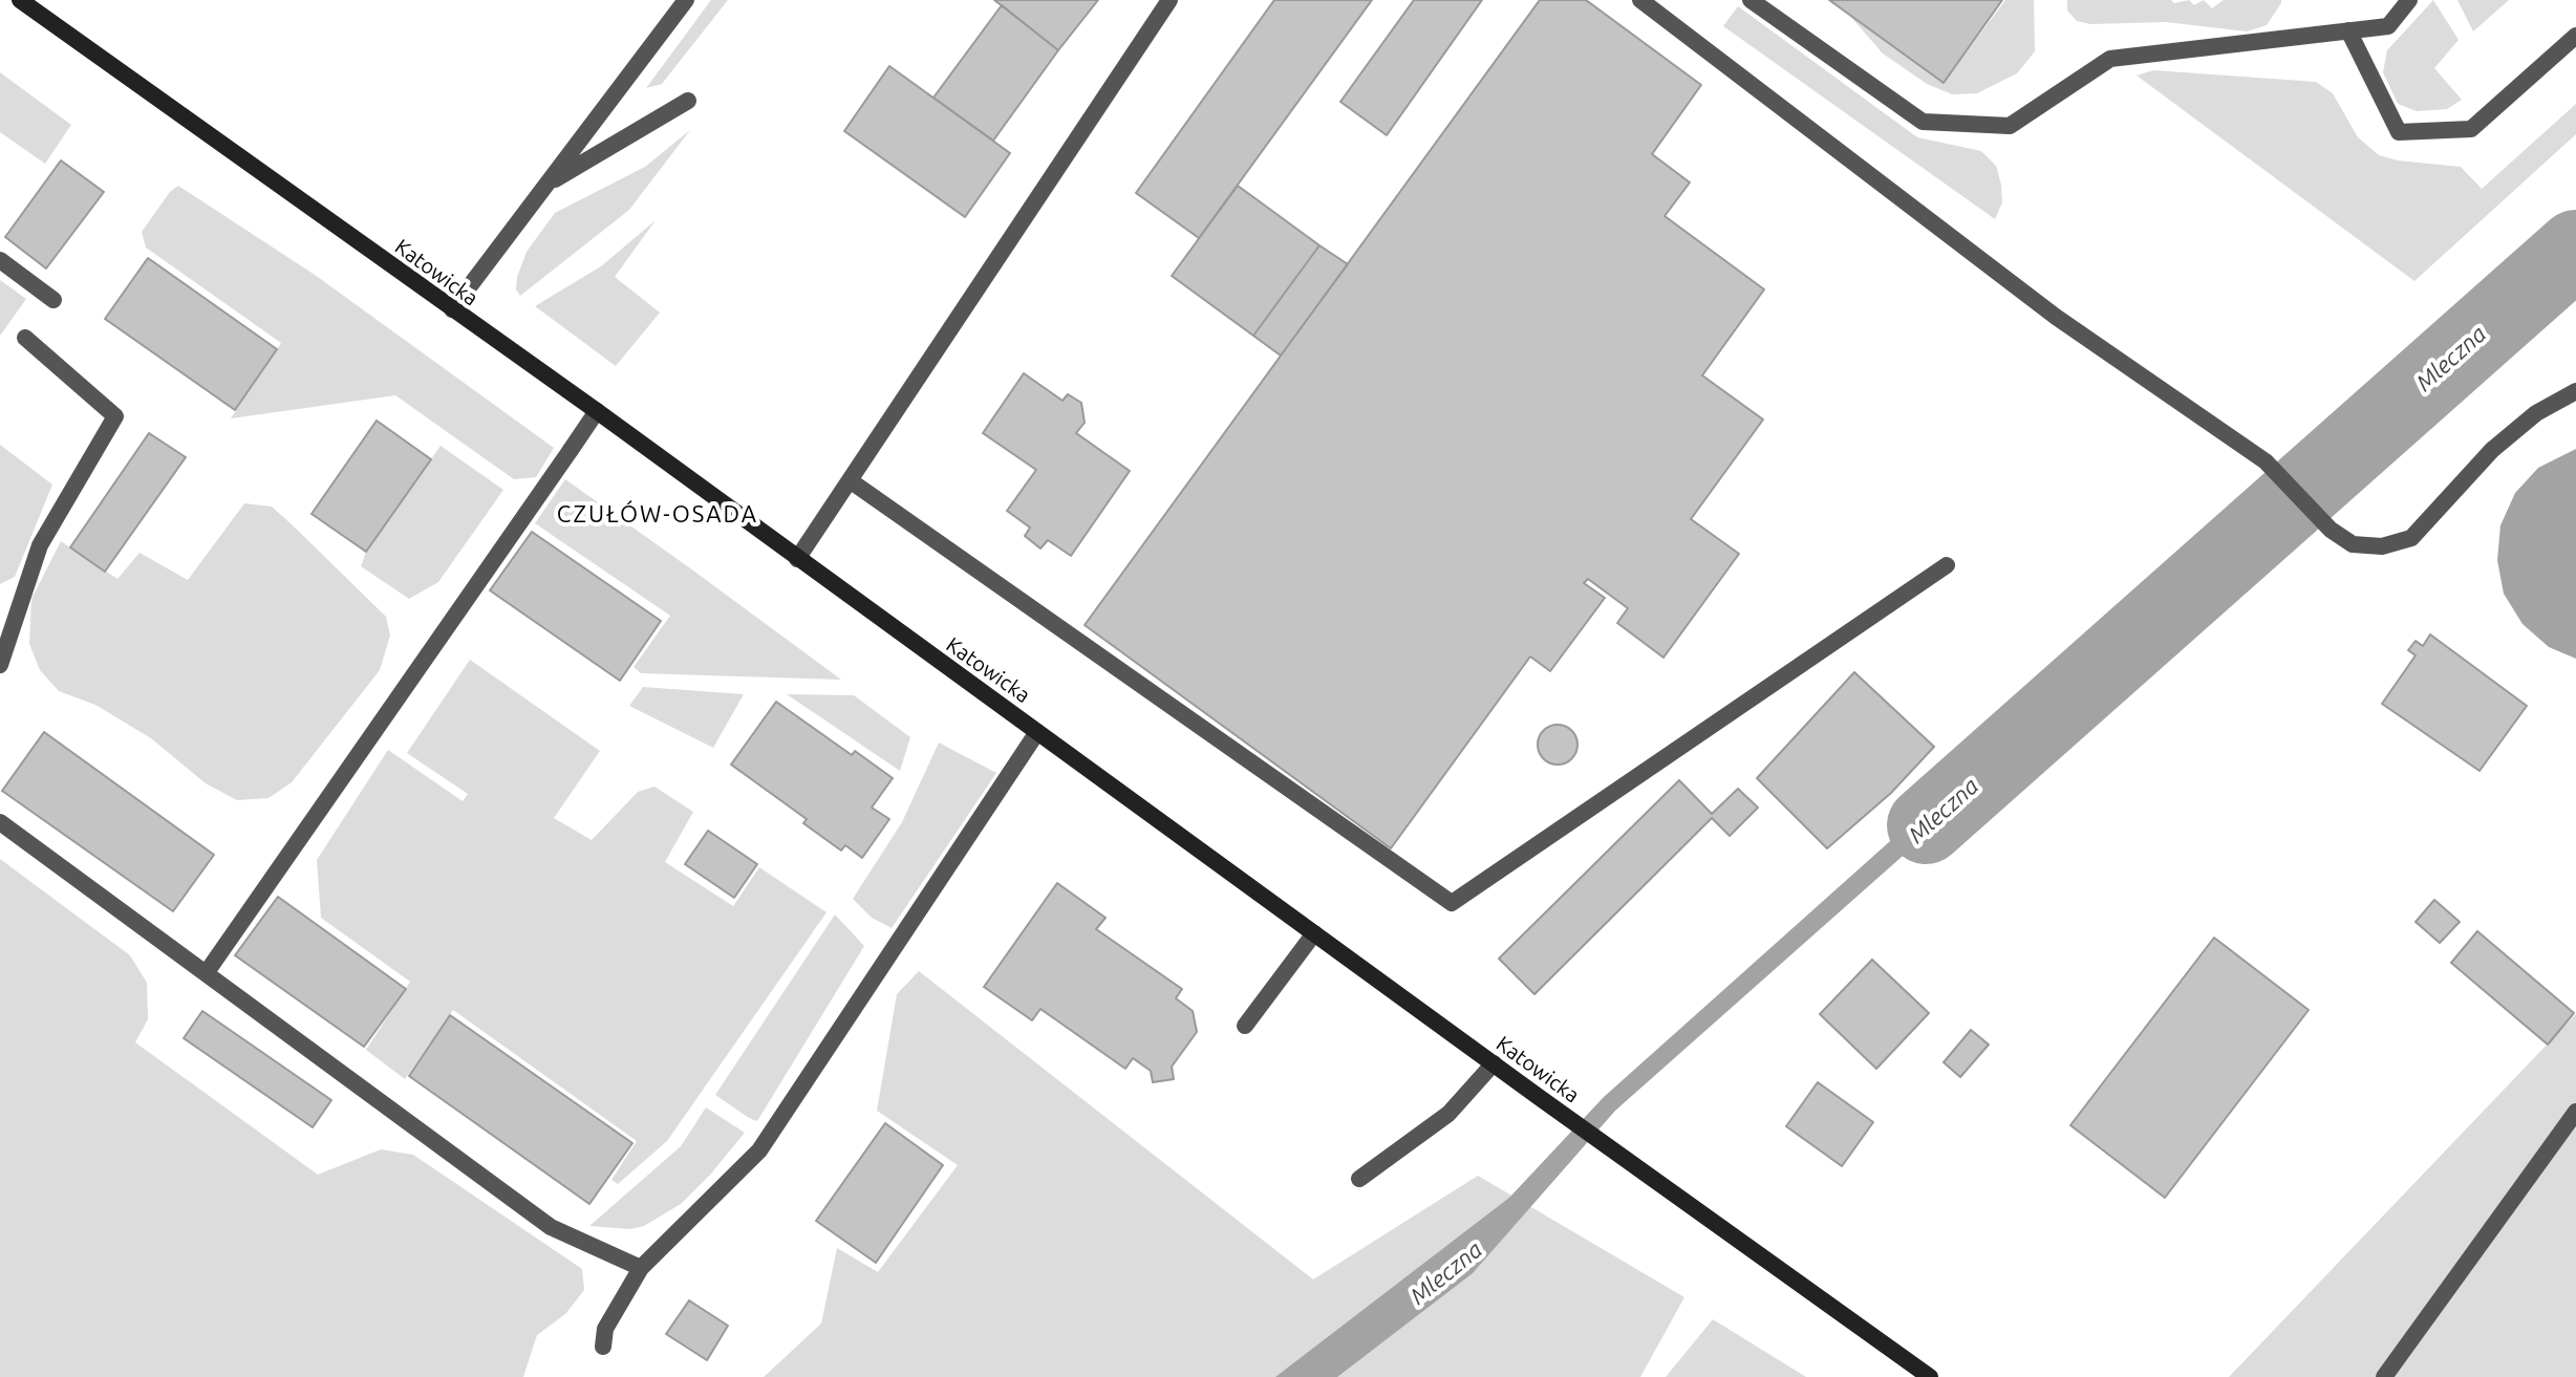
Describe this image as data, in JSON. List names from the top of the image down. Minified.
{"streets":{"main road":["Katowicka"]},"districts":["CZUŁÓW-OSADA"],"water":["Mleczna"]}
